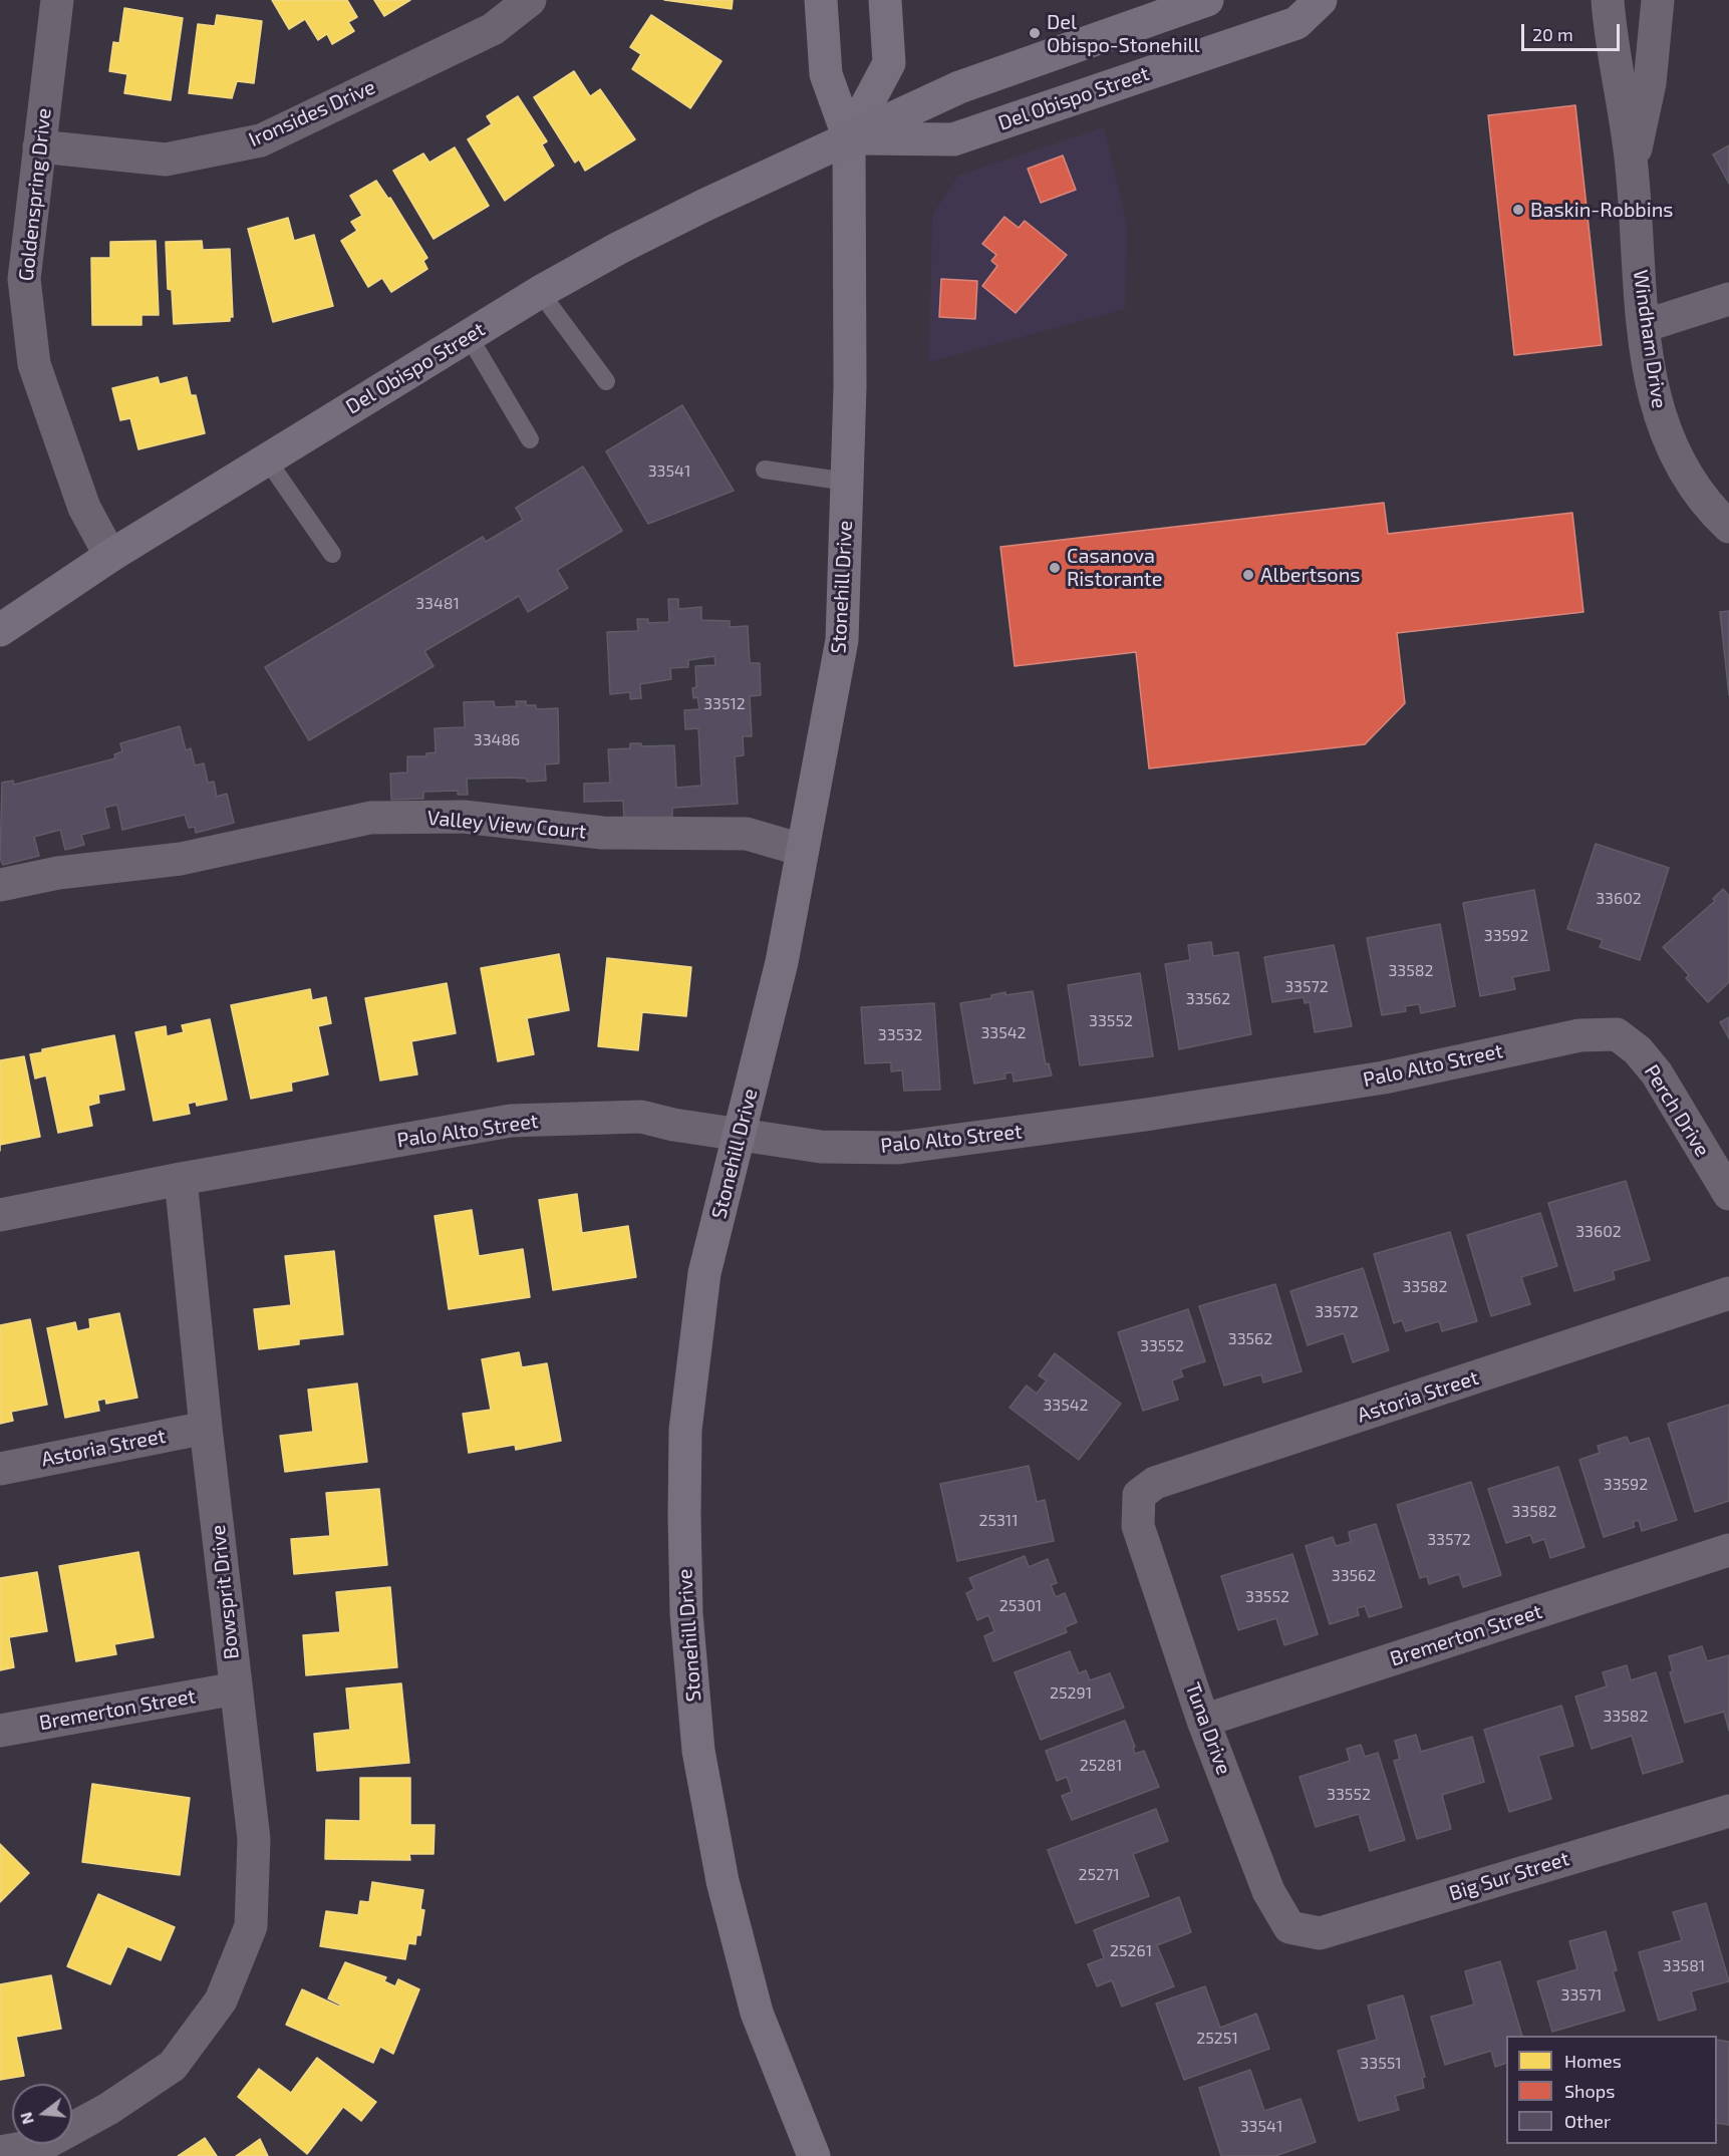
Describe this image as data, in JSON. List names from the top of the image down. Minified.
{"streets":{"main road":["Del Obispo Street","Stonehill Drive"],"street":["Ironsides Drive","Goldenspring Drive","Windham Drive","Valley View Court","Palo Alto Street","Perch Drive","Astoria Street","Bowsprit Drive","Bremerton Street","Tuna Drive","Big Sur Street"]},"crossings":[["Del Obispo Street","Goldenspring Drive"],["Del Obispo Street","Stonehill Drive"],["Ironsides Drive","Goldenspring Drive"],["Stonehill Drive","Valley View Court"],["Stonehill Drive","Palo Alto Street"],["Palo Alto Street","Perch Drive"],["Palo Alto Street","Bowsprit Drive"],["Astoria Street","Bowsprit Drive"],["Astoria Street","Tuna Drive"],["Bowsprit Drive","Bremerton Street"],["Bremerton Street","Tuna Drive"],["Tuna Drive","Big Sur Street"]],"places":["Del Obispo-Stonehill","Baskin-Robbins","Casanova Ristorante","Albertsons"],"house_numbers":["33541","33481","33512","33486","33602","33592","33582","33572","33562","33552","33542","33532","33602","33582","33572","33562","33552","33542","33592","33582","25311","33572","33562","33552","25301","25291","33582","25281","33552","25271","25261","33581","33571","25251","33551","33541"],"legend":["Homes","Shops","Other"],"scale_bar":"20 m","north":"left"}
